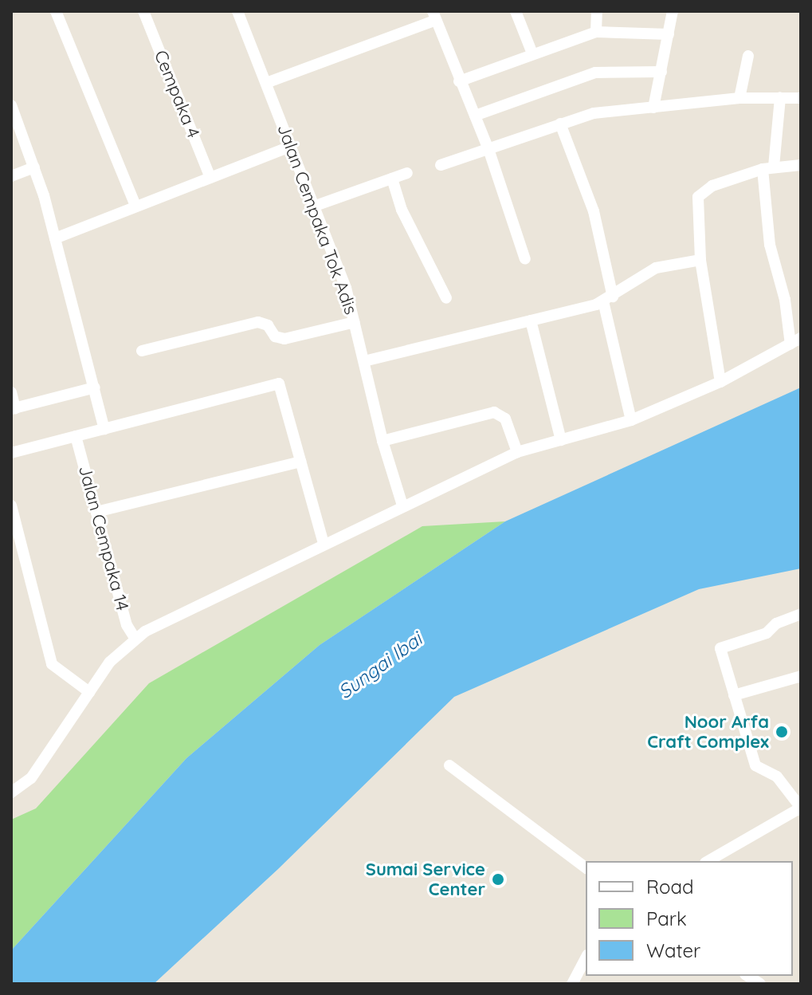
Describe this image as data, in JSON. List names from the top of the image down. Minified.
{"streets":{"street":["Cempaka 4","Jalan Cempaka Tok Adis","Jalan Cempaka 14"]},"water":["Sungai Ibai"],"places":["Noor Arfa Craft Complex","Sumai Service Center"],"legend":["Road","Park","Water"]}
